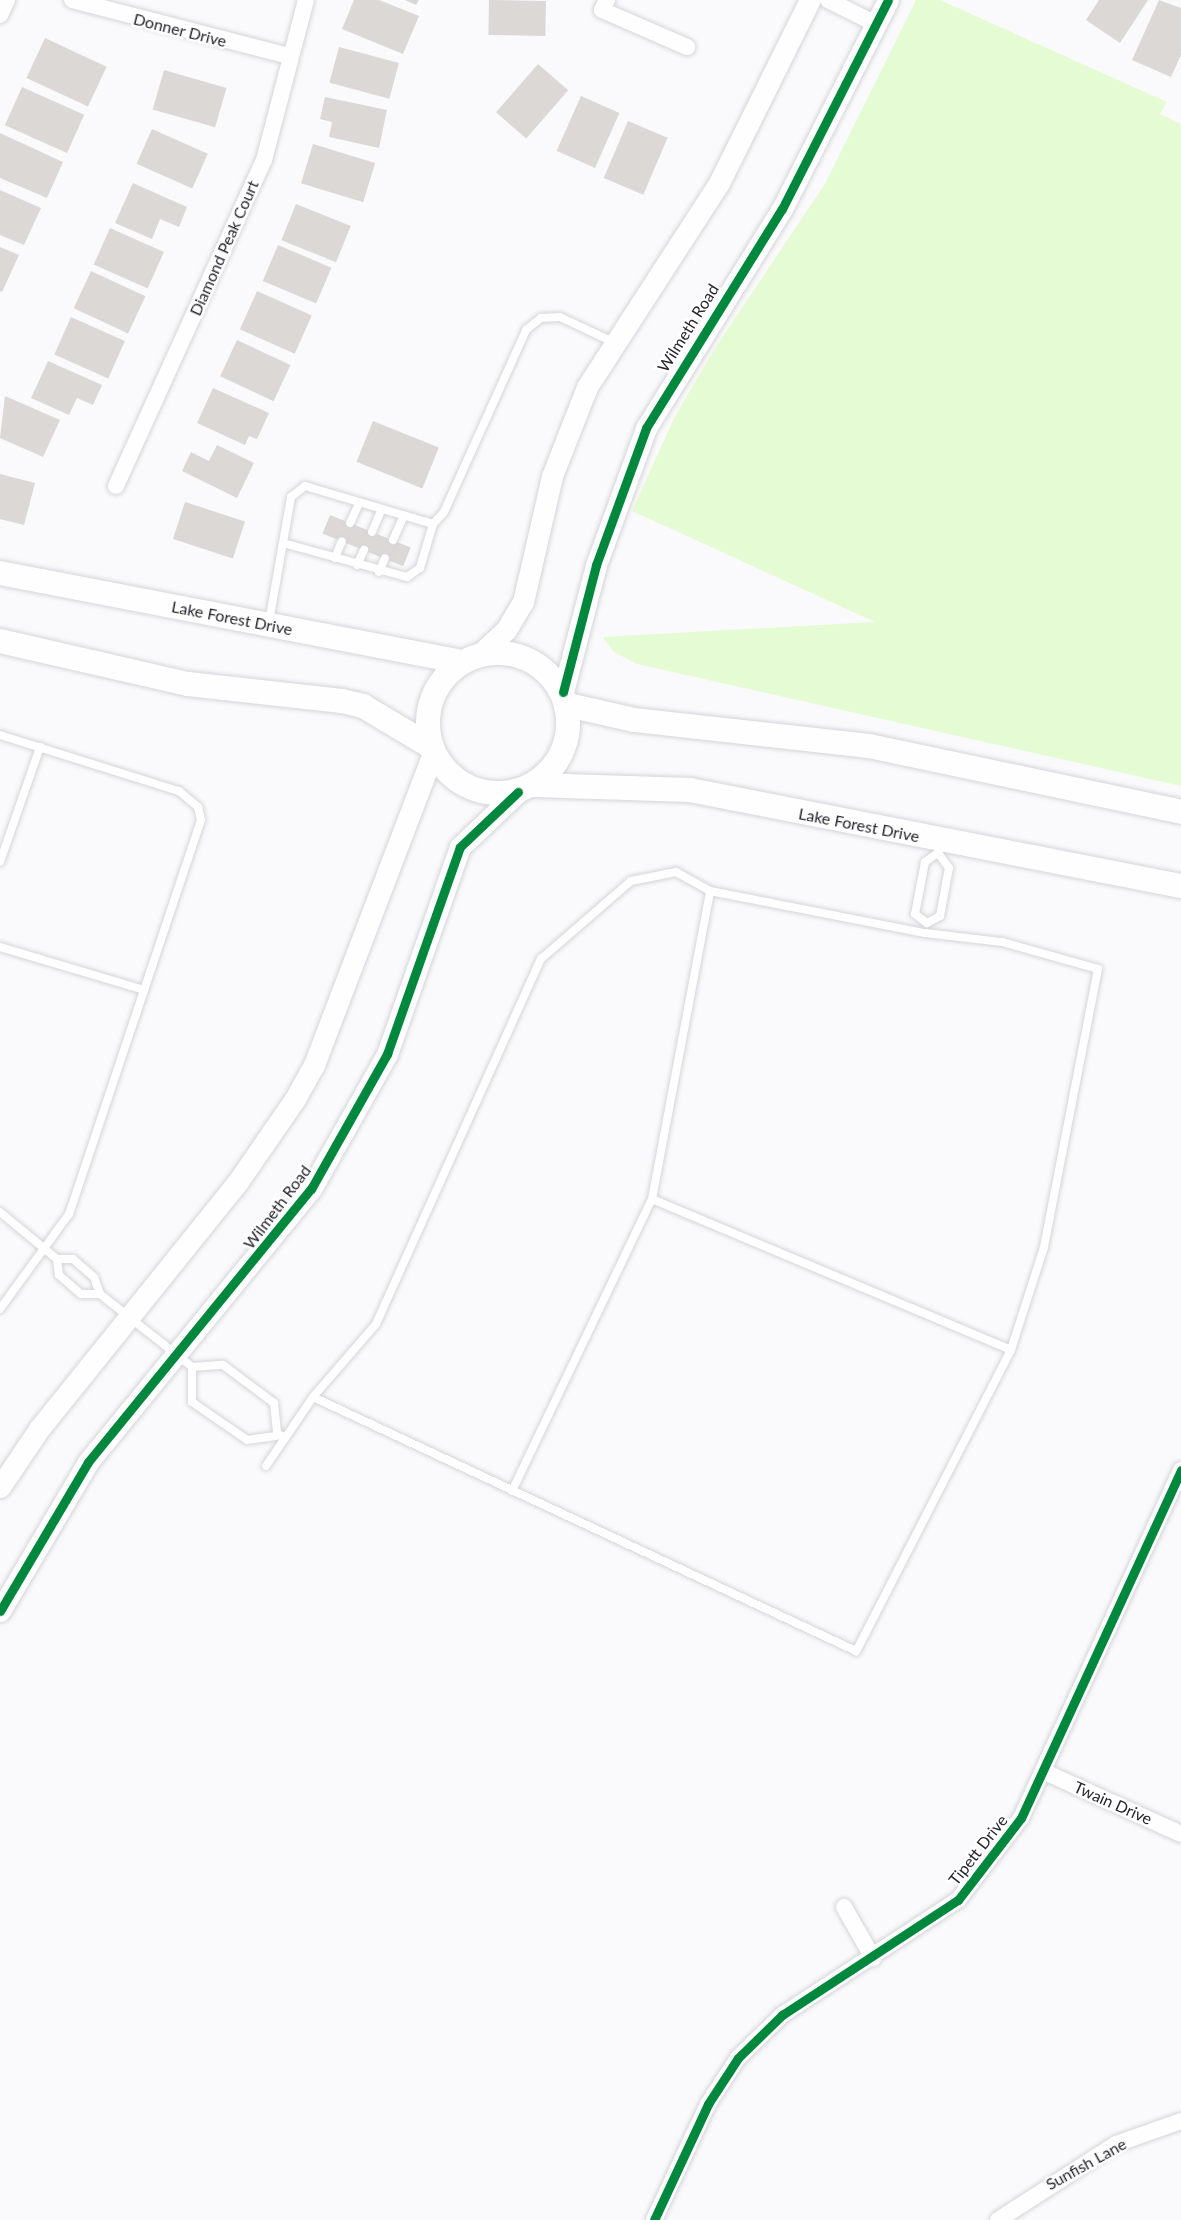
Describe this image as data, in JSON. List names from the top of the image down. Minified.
{"streets":{"main road":["Lake Forest Drive"],"street":["Donner Drive","Diamond Peak Court","Wilmeth Road","Twain Drive","Tipett Drive","Sunfish Lane"]},"crossings":[["Donner Drive","Diamond Peak Court"],["Wilmeth Road","Lake Forest Drive"],["Twain Drive","Tipett Drive"]]}
